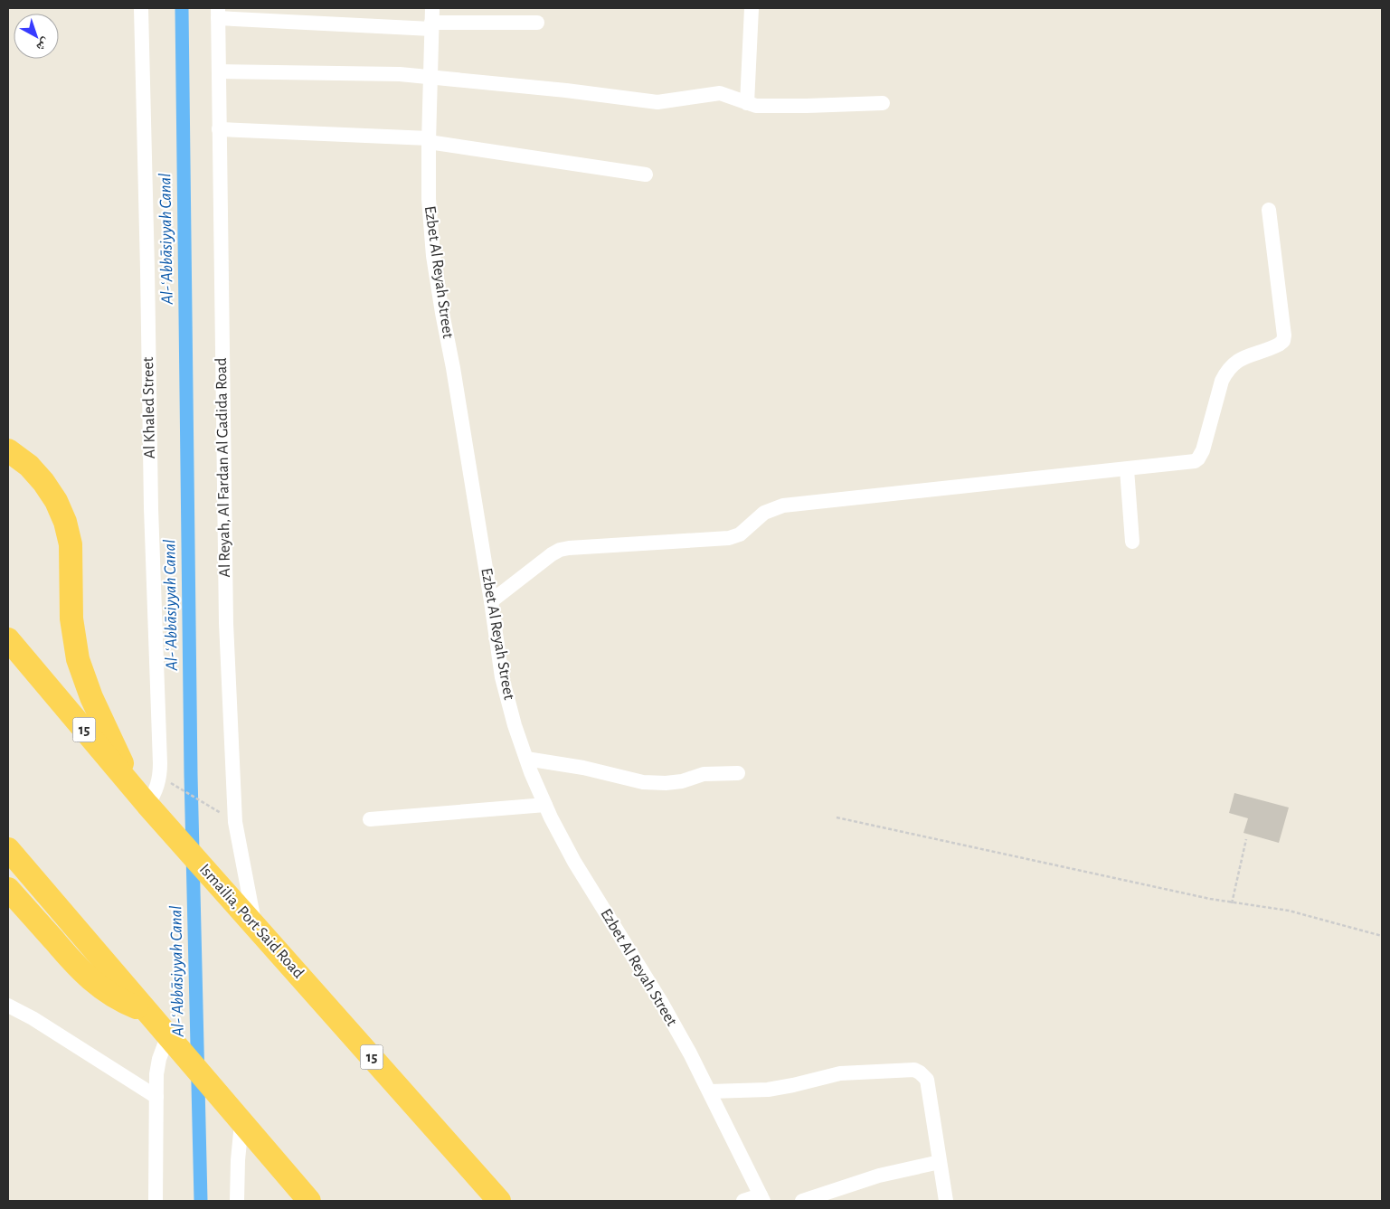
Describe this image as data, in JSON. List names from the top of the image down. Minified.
{"streets":{"highway":["15","Ismailia, Port Said Road"],"street":["Ezbet Al Reyah Street","Al Khaled Street","Al Reyah, Al Fardan Al Gadida Road"]},"crossings":[["Al Khaled Street","Ismailia, Port Said Road"],["Al Reyah, Al Fardan Al Gadida Road","Ismailia, Port Said Road"]],"water":["Al-ʿAbbāsiyyah Canal"],"north":"bottom right"}
